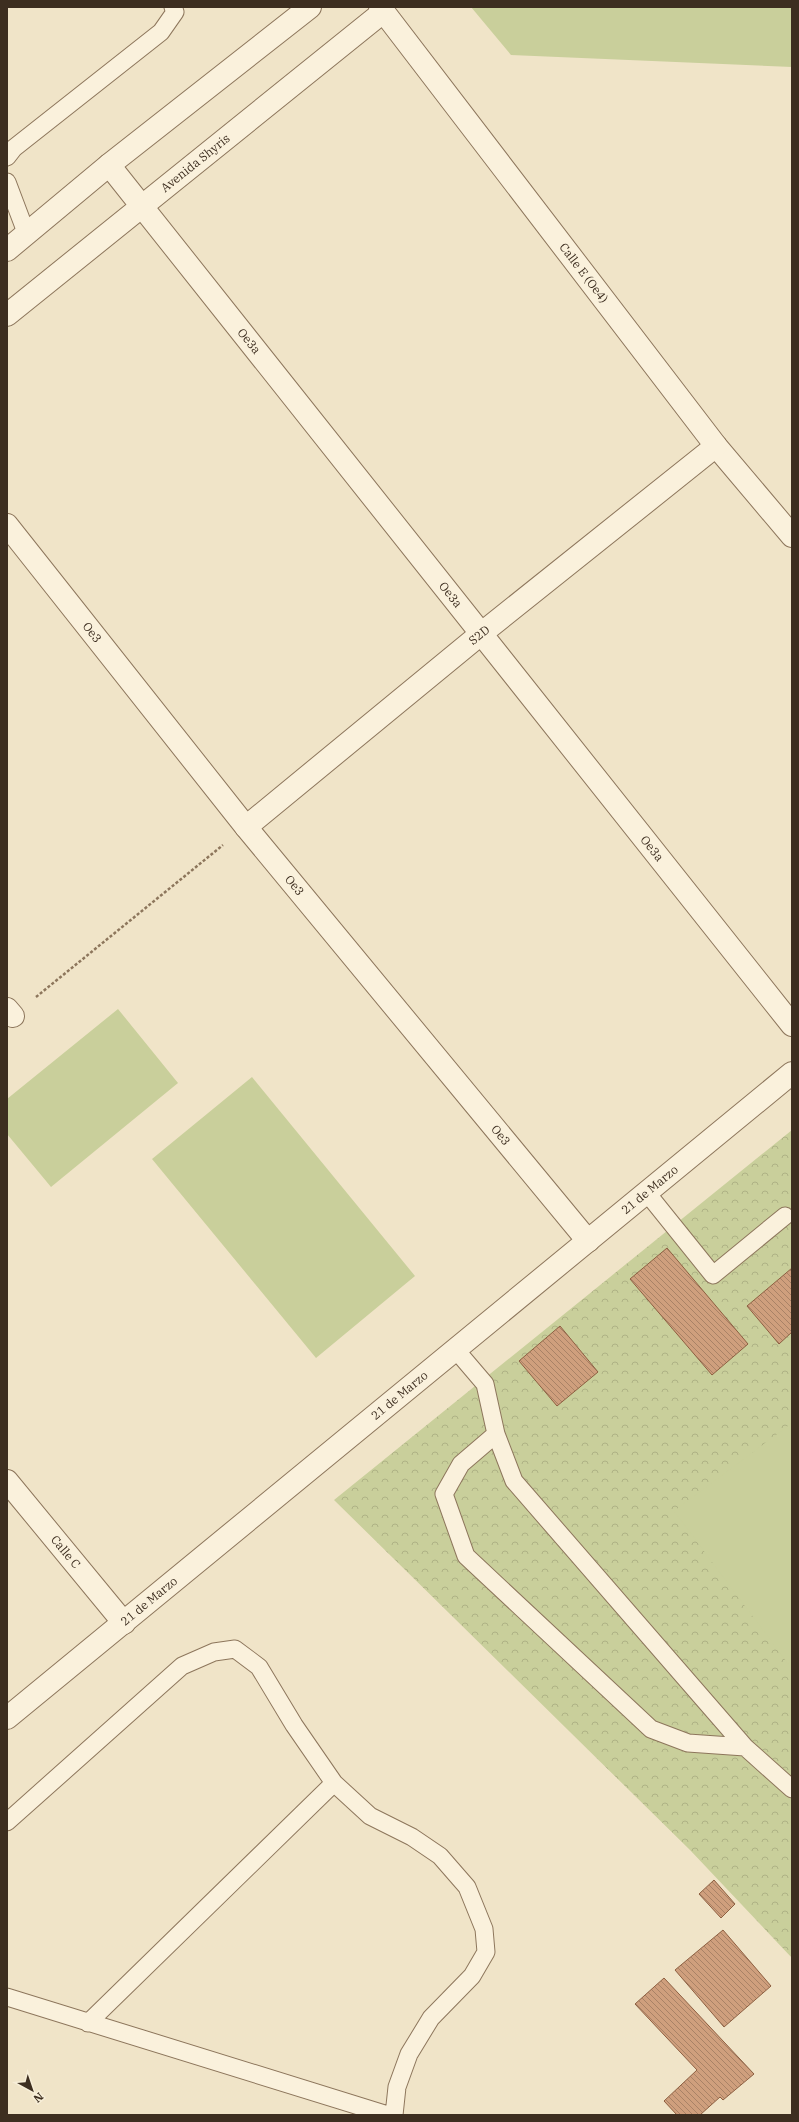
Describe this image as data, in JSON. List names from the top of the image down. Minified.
{"streets":{"street":["Avenida Shyris","Calle E (Oe4)","Oe3a","Oe3","S2D","21 de Marzo","Calle C"]},"crossings":[["Avenida Shyris","Calle E (Oe4)"],["Avenida Shyris","Oe3a"],["Calle E (Oe4)","S2D"],["Oe3a","S2D"],["Oe3","S2D"],["Oe3","21 de Marzo"],["21 de Marzo","Calle C"]],"north":"bottom right"}
